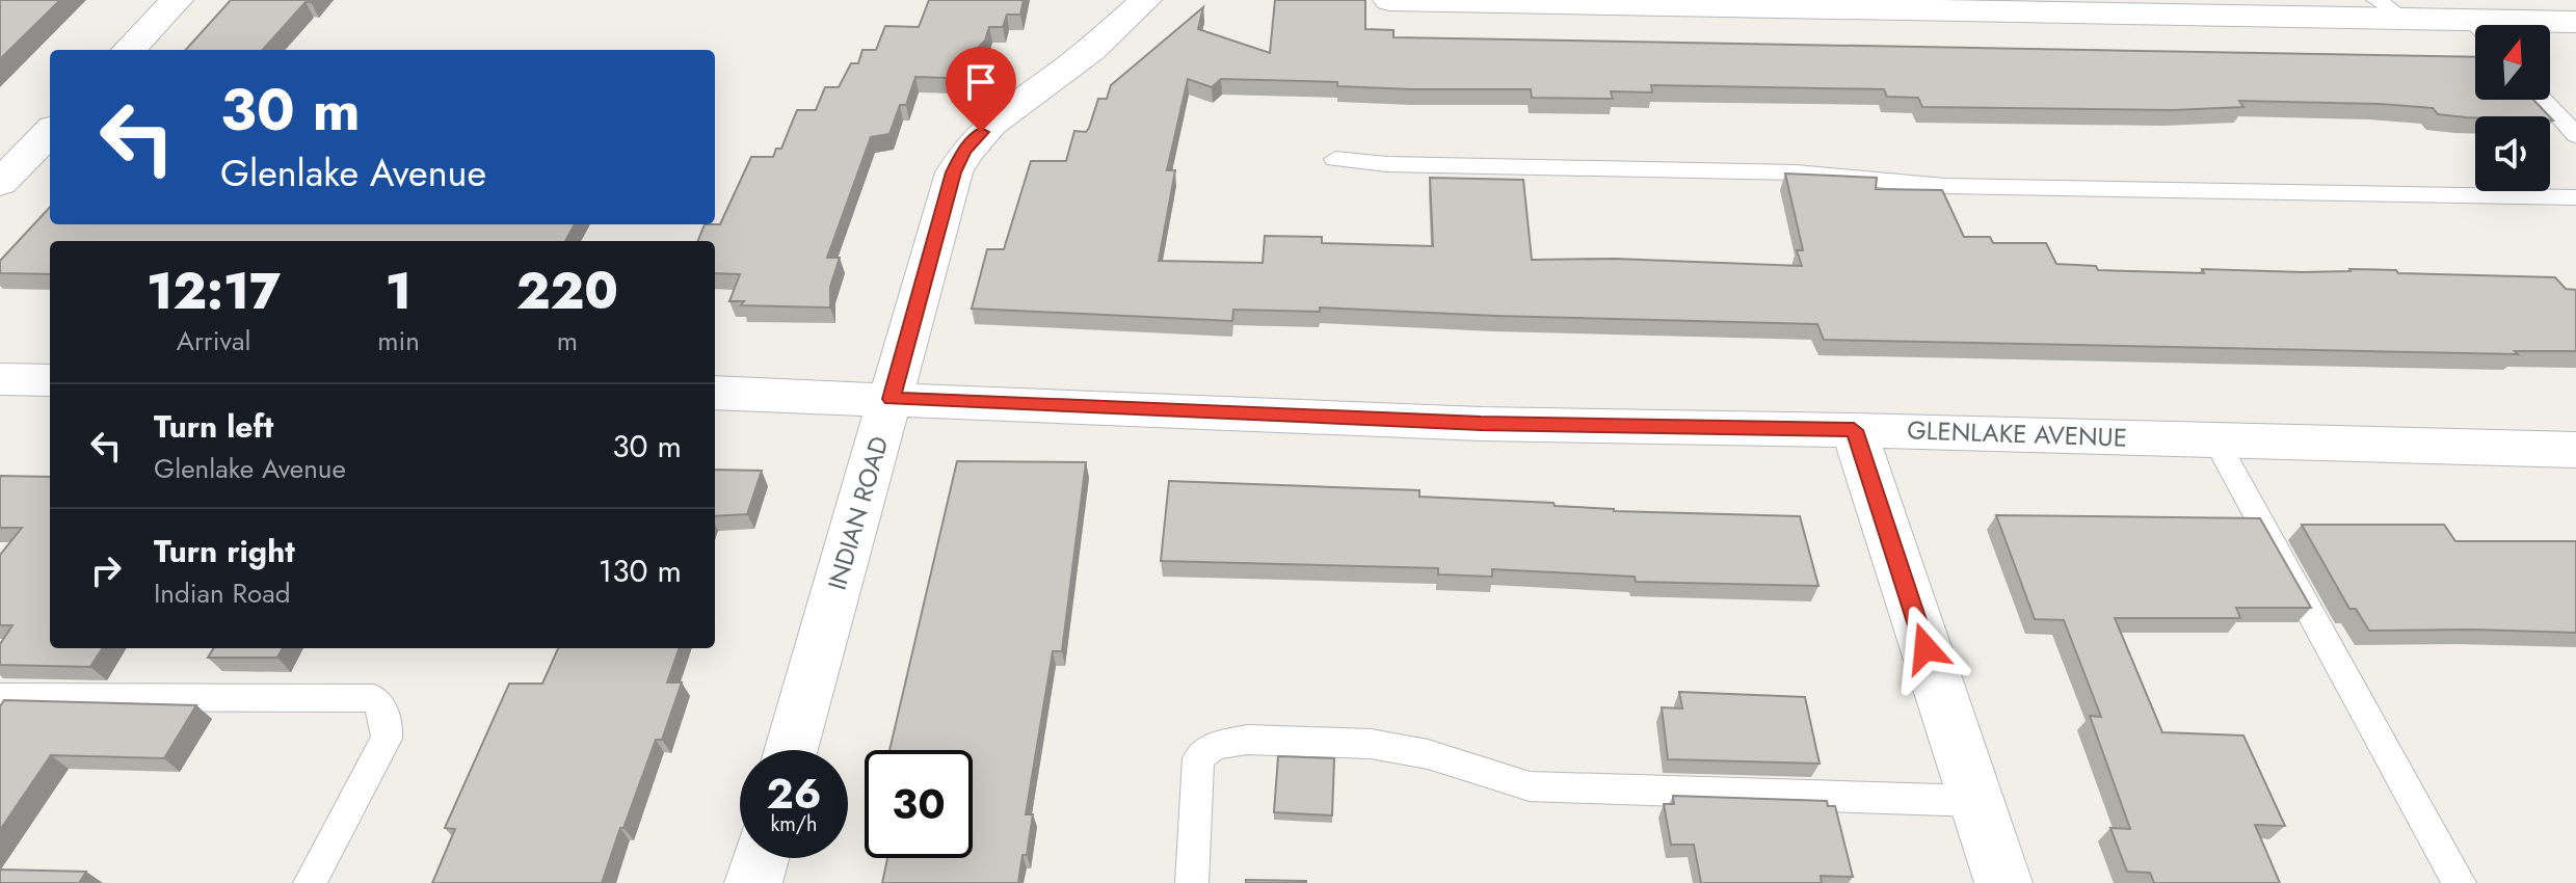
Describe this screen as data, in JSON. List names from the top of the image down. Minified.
{"streets":{"street":["GLENLAKE AVENUE","INDIAN ROAD"]},"crossings":[["GLENLAKE AVENUE","INDIAN ROAD"]],"north":"top","page":{"turn":["30 m","Glenlake Avenue"],"eta":["12:17","Arrival","1","min","220","m"],"list":[{"name":"Turn left","note":"Glenlake Avenue","value":"30 m"},{"name":"Turn right","note":"Indian Road","value":"130 m"}],"speed":"26 km/h","limit":"30"}}
